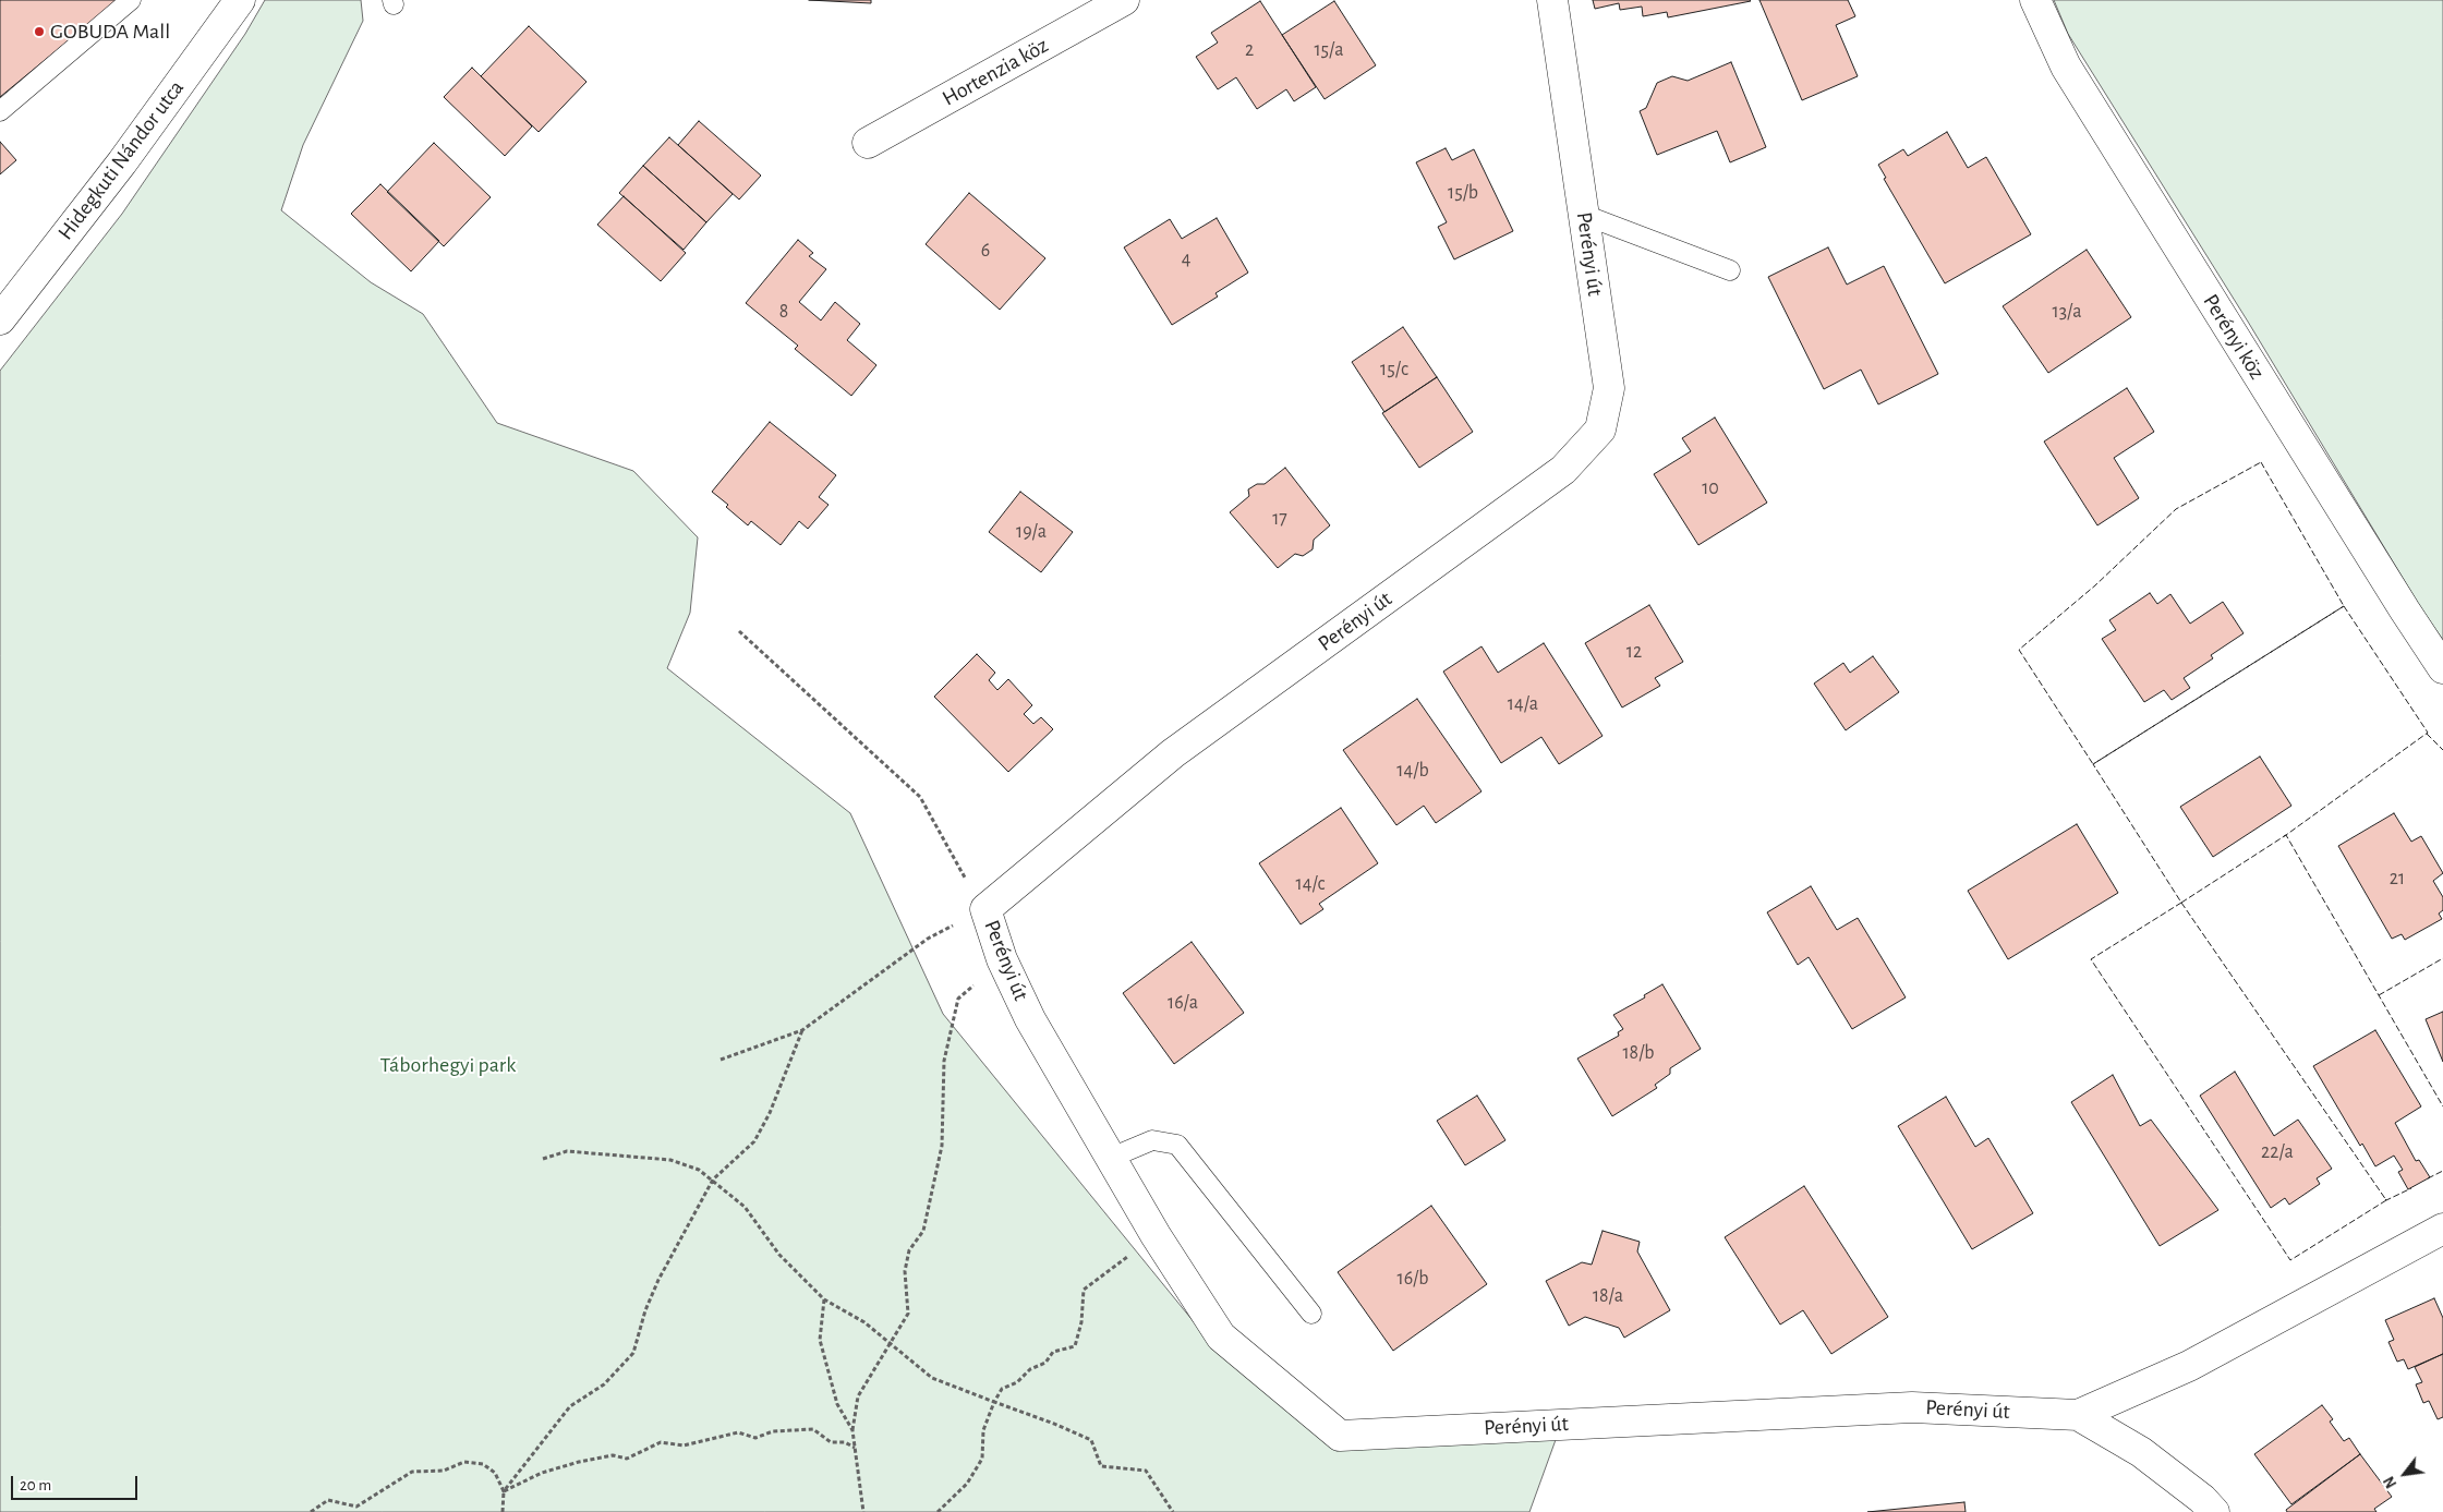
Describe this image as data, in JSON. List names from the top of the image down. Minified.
{"streets":{"street":["Hortenzia köz","Hidegkuti Nándor utca","Perényi út","Perényi köz"]},"parks":["Táborhegyi park"],"places":["GOBUDA Mall"],"house_numbers":["2","15/a","15/b","6","4","8","13/a","15/c","10","17","19/a","12","14/a","14/b","21","14/c","16/a","18/b","22/a","16/b","18/a"],"scale_bar":"20 m","north":"bottom left"}
